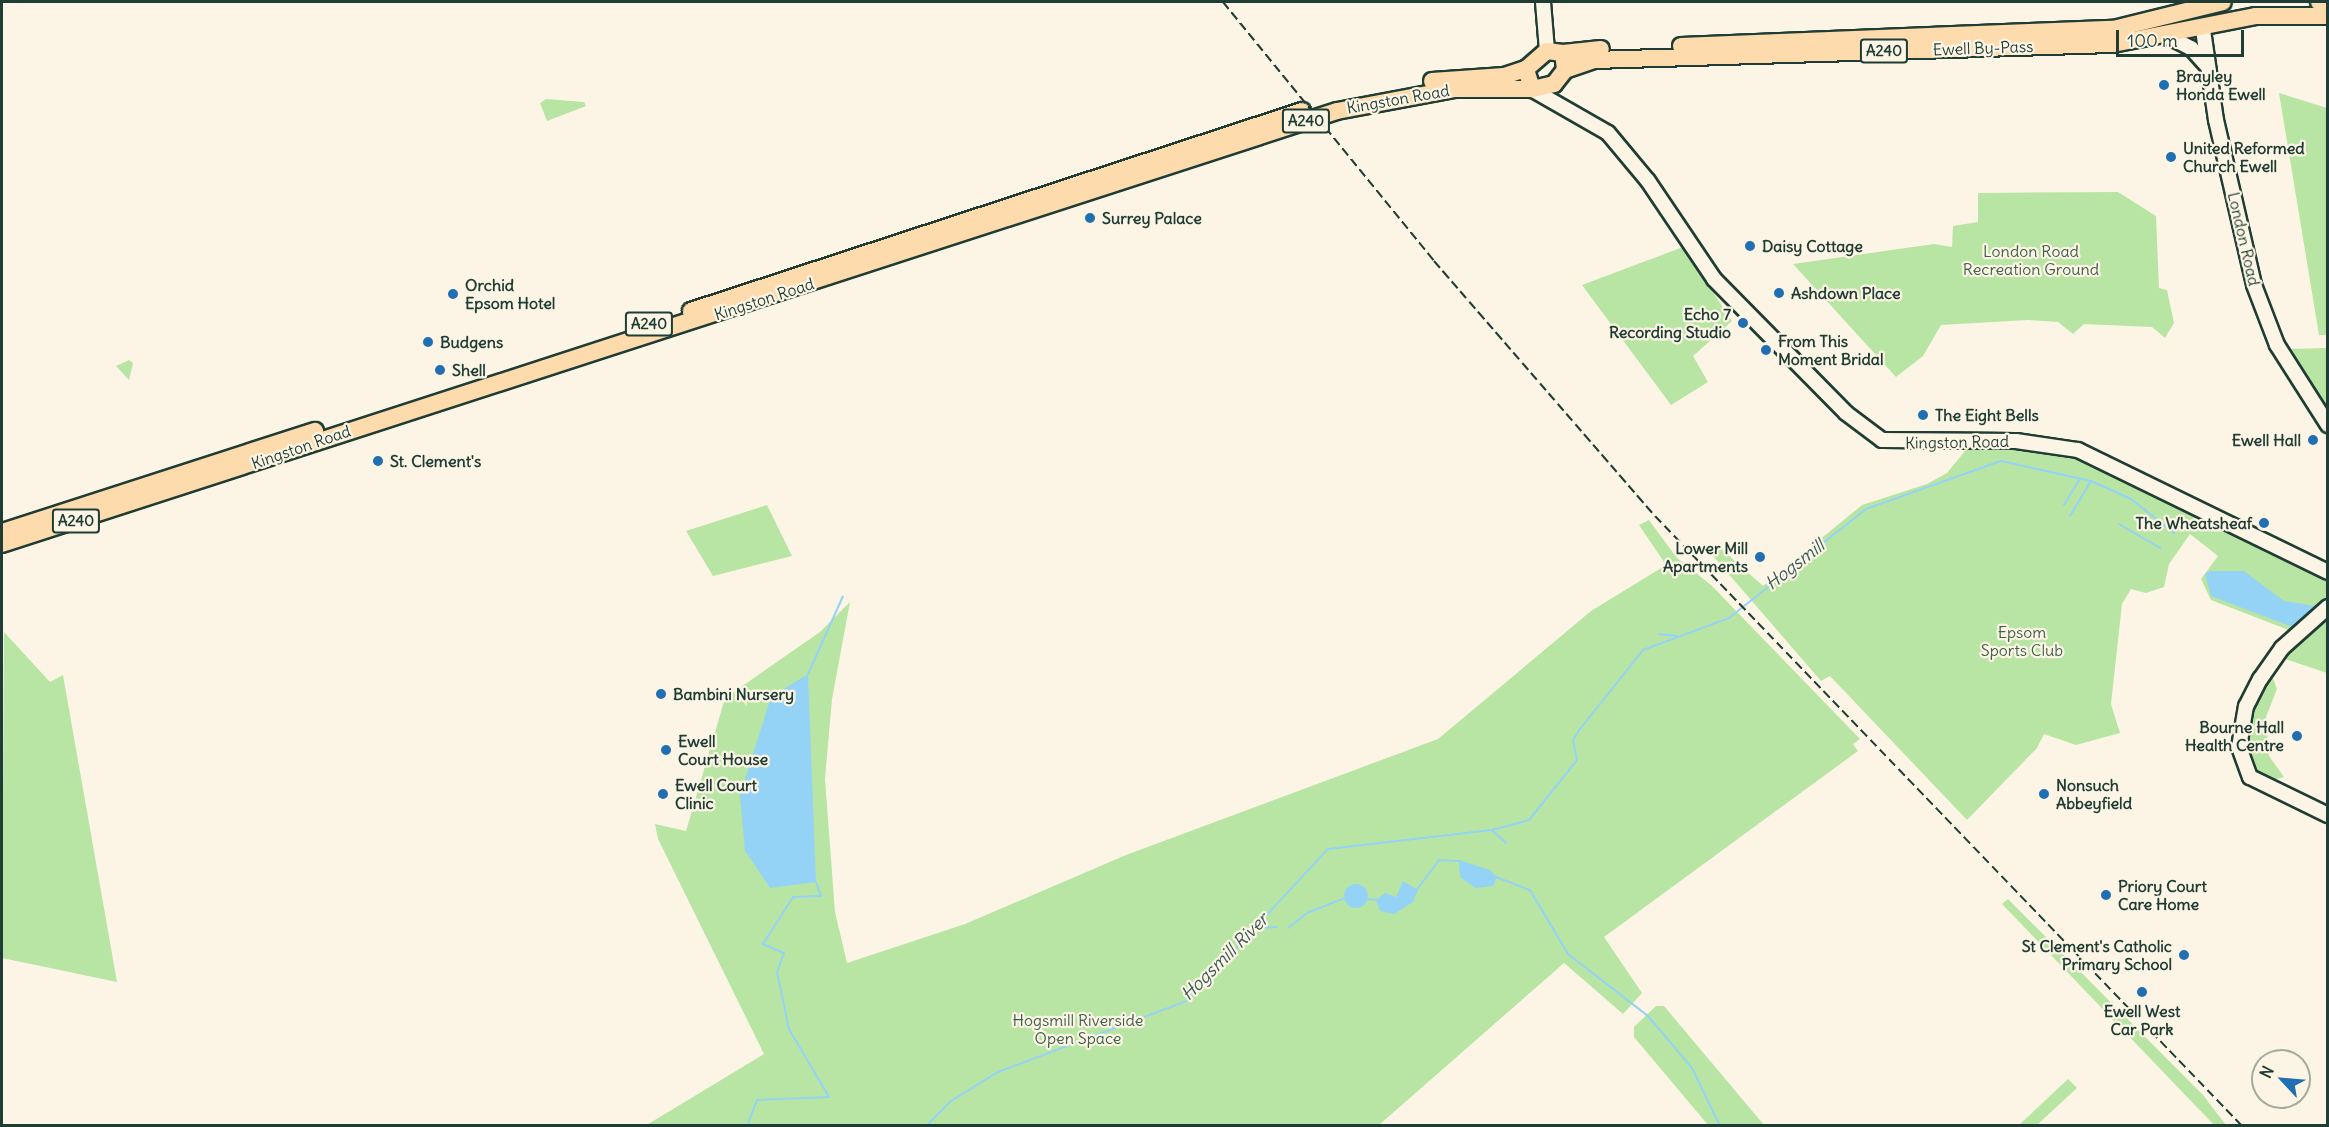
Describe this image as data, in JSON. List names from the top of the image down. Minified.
{"streets":{"highway":["Ewell By-Pass","A240","Kingston Road","London Road"]},"crossings":[["Ewell By-Pass","London Road"]],"water":["Hogsmill","Hogsmill River"],"parks":["London Road Recreation Ground","Epsom Sports Club","Hogsmill Riverside Open Space"],"places":["Brayley Honda Ewell","United Reformed Church Ewell","Surrey Palace","Daisy Cottage","Ashdown Place","Orchid Epsom Hotel","Echo 7 Recording Studio","Budgens","From This Moment Bridal","Shell","The Eight Bells","Ewell Hall","St. Clement's","The Wheatsheaf","Lower Mill Apartments","Bambini Nursery","Bourne Hall Health Centre","Ewell Court House","Ewell Court Clinic","Nonsuch Abbeyfield","Priory Court Care Home","St Clement's Catholic Primary School","Ewell West Car Park"],"scale_bar":"100 m","north":"top left"}
